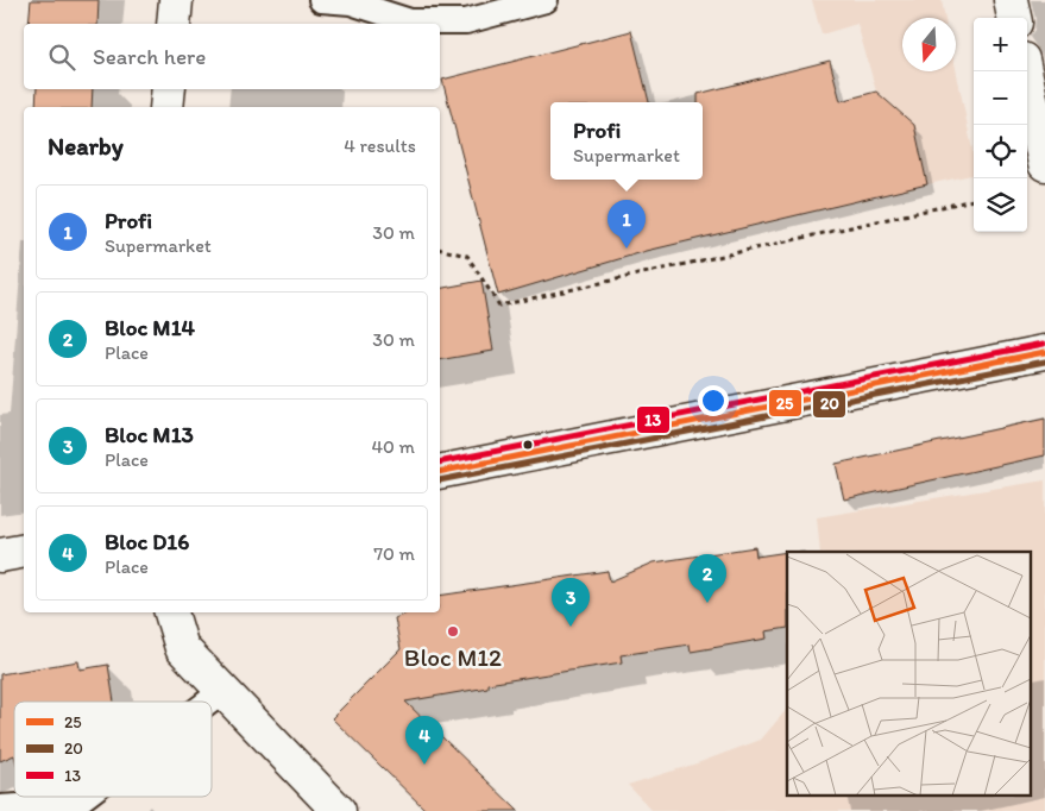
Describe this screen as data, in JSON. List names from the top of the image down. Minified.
{"places":["Bloc M12"],"lines":["transit line 13","transit line 25","transit line 20"],"legend":["25","20","13"],"north":"bottom","page":{"map_buttons":["+","−"],"search":"Search here","popup":["Profi","Supermarket"],"heading":["Nearby","4 results"],"list":[{"mark":"1","name":"Profi","note":"Supermarket","value":"30 m"},{"mark":"2","name":"Bloc M14","note":"Place","value":"30 m"},{"mark":"3","name":"Bloc M13","note":"Place","value":"40 m"},{"mark":"4","name":"Bloc D16","note":"Place","value":"70 m"}],"pins":["1","2","3","4"]}}
